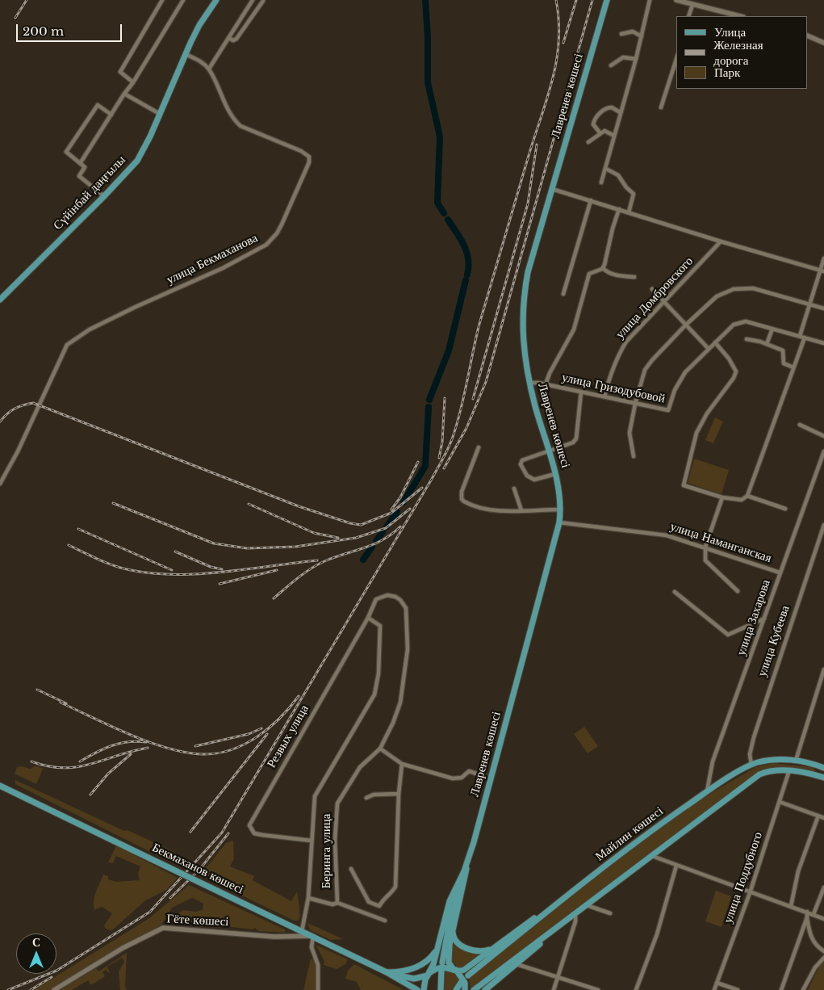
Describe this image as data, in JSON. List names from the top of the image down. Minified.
{"streets":{"main road":["Лавренев көшесі","Сүйінбай даңғылы","Майлин көшесі","Бекмаханов көшесі","Гёте көшесі"],"street":["улица Бекмаханова","улица Домбровского","улица Гризодубовой","улица Наманганская","улица Захарова","улица Кубеева","Резвых улица","Беринга улица","улица Поддубного"]},"crossings":[["Лавренев көшесі","улица Гризодубовой"],["Лавренев көшесі","улица Наманганская"],["Лавренев көшесі","Бекмаханов көшесі"],["Сүйінбай даңғылы","улица Бекмаханова"],["улица Домбровского","улица Гризодубовой"],["улица Наманганская","улица Захарова"],["улица Захарова","Майлин көшесі"],["улица Кубеева","Майлин көшесі"],["Резвых улица","Беринга улица"],["Майлин көшесі","Бекмаханов көшесі"],["Беринга улица","Бекмаханов көшесі"],["Бекмаханов көшесі","Гёте көшесі"]],"legend":["Улица","Железная дорога","Парк"],"scale_bar":"200 m","north":"top"}
